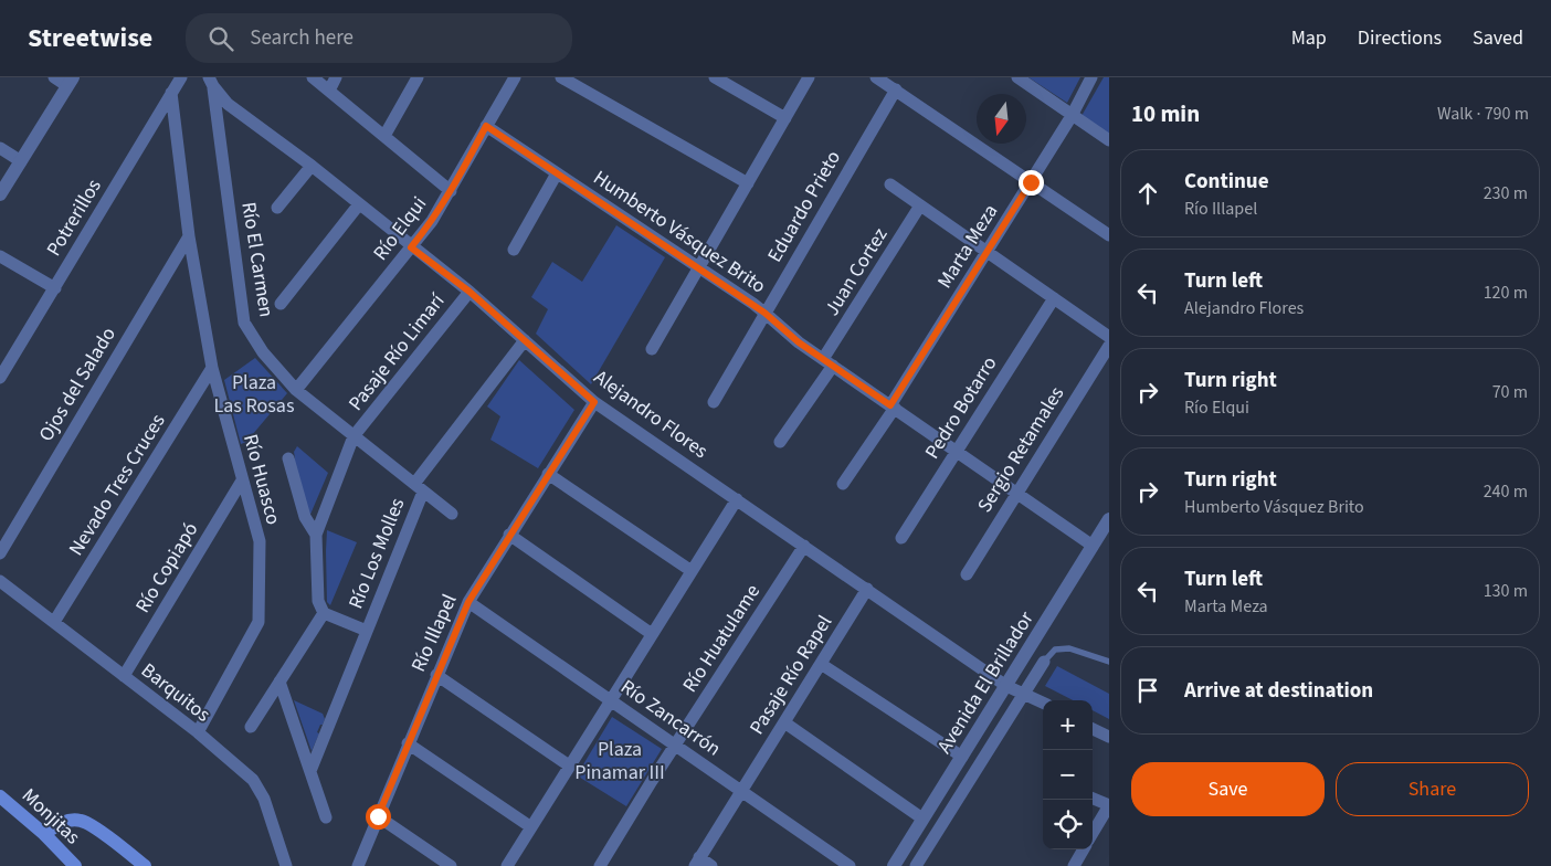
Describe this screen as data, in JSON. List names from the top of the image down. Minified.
{"streets":{"main road":["Monjitas"],"street":["Eduardo Prieto","Potrerillos","Río Elqui","Humberto Vásquez Brito","Marta Meza","Río El Carmen","Juan Cortez","Pasaje Río Limarí","Ojos del Salado","Pedro Botarro","Alejandro Flores","Sergio Retamales","Río Huasco","Nevado Tres Cruces","Río Los Molles","Río Copiapó","Río Illapel","Río Huatulame","Pasaje Río Rapel","Avenida El Brillador","Barquitos","Río Zancarrón"]},"crossings":[["Eduardo Prieto","Humberto Vásquez Brito"],["Potrerillos","Río Huasco"],["Río Elqui","Humberto Vásquez Brito"],["Río Elqui","Río El Carmen"],["Río Elqui","Alejandro Flores"],["Humberto Vásquez Brito","Marta Meza"],["Humberto Vásquez Brito","Juan Cortez"],["Humberto Vásquez Brito","Pedro Botarro"],["Humberto Vásquez Brito","Sergio Retamales"],["Humberto Vásquez Brito","Avenida El Brillador"],["Río El Carmen","Pasaje Río Limarí"],["Río El Carmen","Alejandro Flores"],["Río El Carmen","Río Los Molles"],["Pasaje Río Limarí","Alejandro Flores"],["Ojos del Salado","Río Huasco"],["Alejandro Flores","Río Los Molles"],["Alejandro Flores","Río Illapel"],["Alejandro Flores","Río Huatulame"],["Alejandro Flores","Pasaje Río Rapel"],["Alejandro Flores","Avenida El Brillador"],["Río Huasco","Nevado Tres Cruces"],["Río Huasco","Río Copiapó"],["Río Huasco","Barquitos"],["Nevado Tres Cruces","Barquitos"],["Río Copiapó","Barquitos"],["Río Illapel","Río Zancarrón"],["Río Huatulame","Río Zancarrón"],["Pasaje Río Rapel","Río Zancarrón"]],"parks":["Plaza Las Rosas","Plaza Pinamar III"],"north":"bottom","page":{"header":"Streetwise","search":"Search here","nav":["Map","Directions","Saved"],"heading":["10 min","Walk · 790 m"],"list":[["Continue","Río Illapel","230 m"],["Turn left","Alejandro Flores","120 m"],["Turn right","Río Elqui","70 m"],["Turn right","Humberto Vásquez Brito","240 m"],["Turn left","Marta Meza","130 m"],"Arrive at destination"],"map_buttons":["+","−"],"buttons":["Save","Share"]}}
